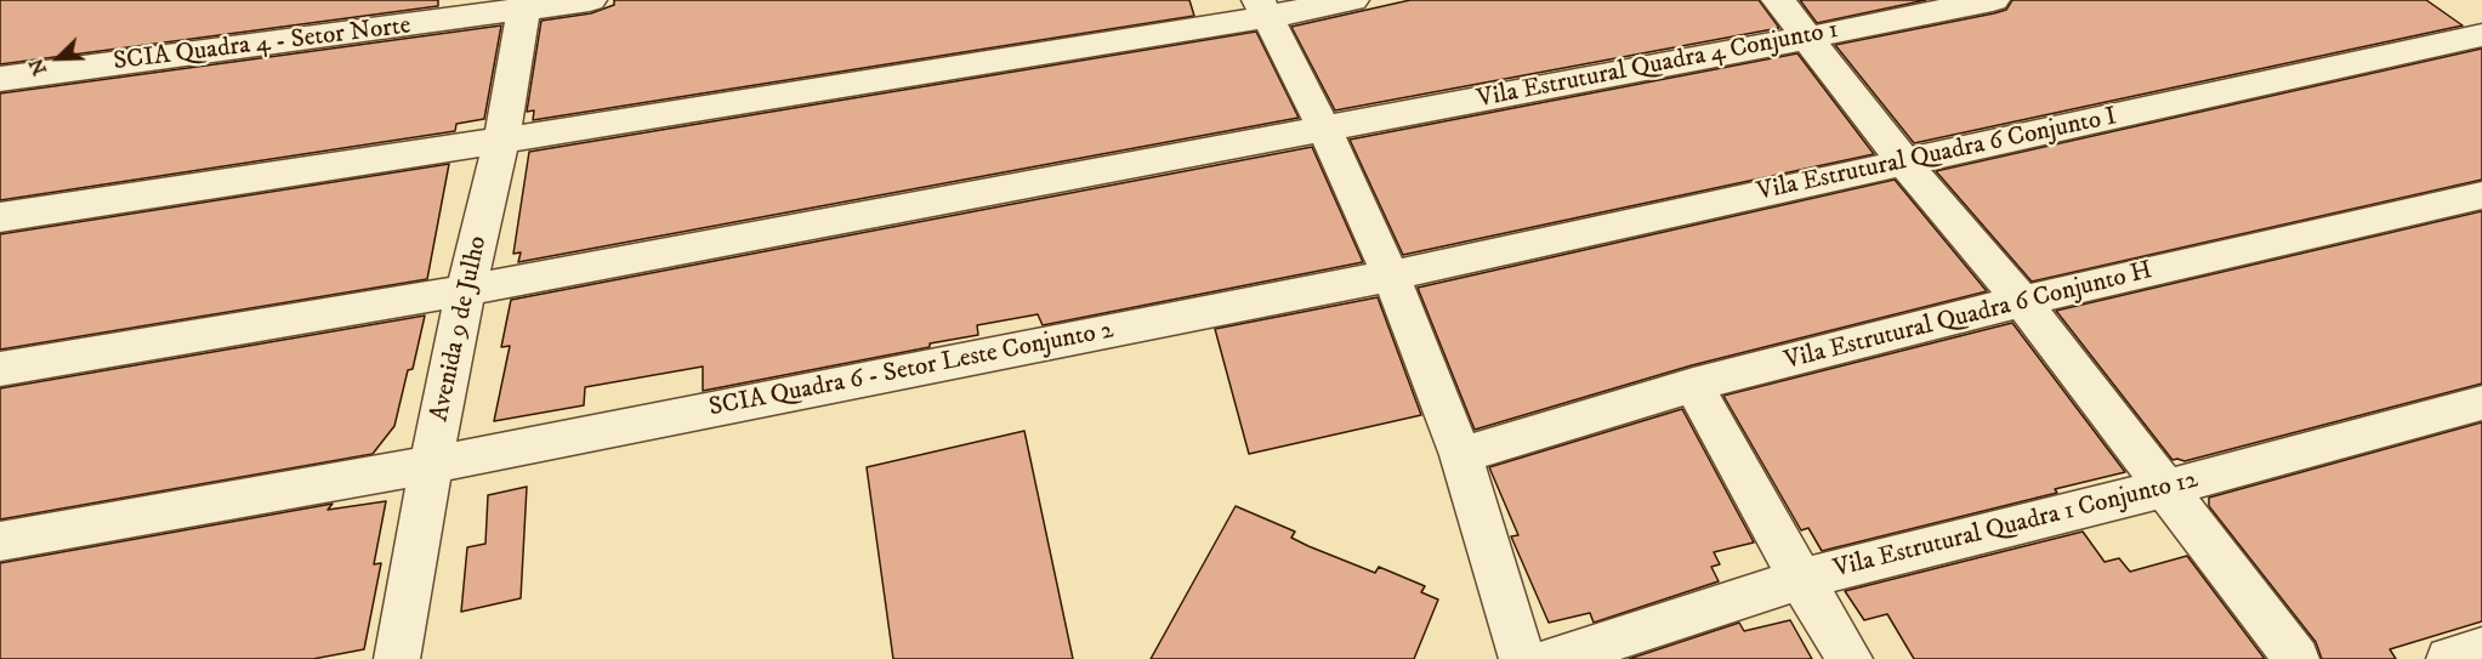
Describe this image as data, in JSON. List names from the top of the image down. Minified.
{"streets":{"street":["SCIA Quadra 4 - Setor Norte","Vila Estrutural Quadra 4 Conjunto 1","Vila Estrutural Quadra 6 Conjunto I","Vila Estrutural Quadra 6 Conjunto H","Avenida 9 de Julho","SCIA Quadra 6 - Setor Leste Conjunto 2","Vila Estrutural Quadra 1 Conjunto 12"]},"crossings":[["SCIA Quadra 4 - Setor Norte","Avenida 9 de Julho"],["Vila Estrutural Quadra 4 Conjunto 1","Avenida 9 de Julho"],["Vila Estrutural Quadra 6 Conjunto I","SCIA Quadra 6 - Setor Leste Conjunto 2"],["Avenida 9 de Julho","SCIA Quadra 6 - Setor Leste Conjunto 2"]],"north":"bottom left"}
